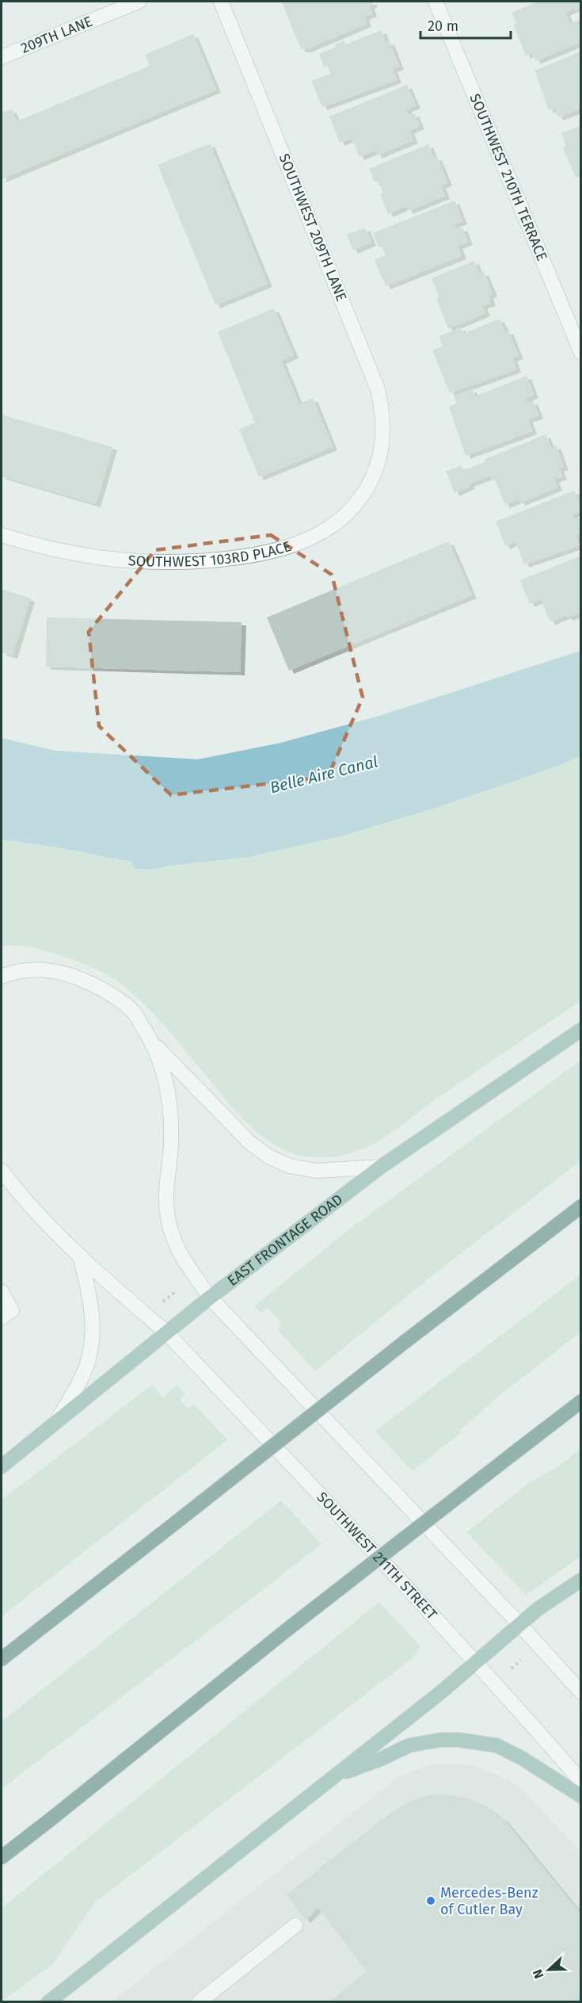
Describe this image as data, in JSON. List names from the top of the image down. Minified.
{"streets":{"main road":["EAST FRONTAGE ROAD"],"street":["209TH LANE","SOUTHWEST 210TH TERRACE","SOUTHWEST 209TH LANE","SOUTHWEST 103RD PLACE","SOUTHWEST 211TH STREET"]},"crossings":[["SOUTHWEST 209TH LANE","SOUTHWEST 103RD PLACE"],["EAST FRONTAGE ROAD","SOUTHWEST 211TH STREET"]],"water":["Belle Aire Canal"],"places":["Mercedes-Benz of Cutler Bay"],"scale_bar":"20 m","north":"left"}
